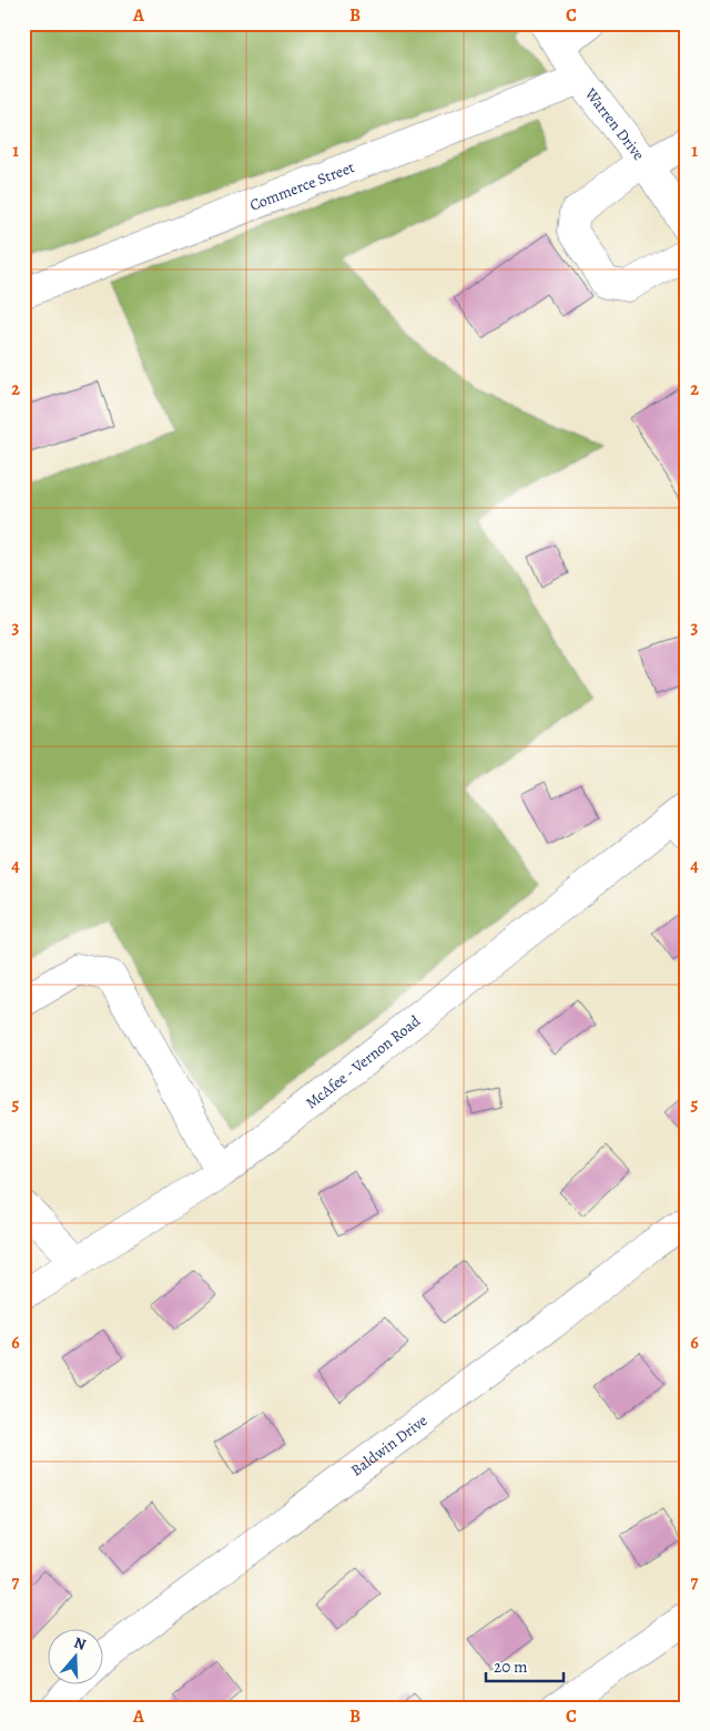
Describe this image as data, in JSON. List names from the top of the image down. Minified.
{"streets":{"street":["Warren Drive","Commerce Street","McAfee - Vernon Road","Baldwin Drive"]},"crossings":[["Warren Drive","Commerce Street"]],"scale_bar":"20 m","north":"top","grid":{"columns":["A","B","C"],"rows":["1","2","3","4","5","6","7"]}}
